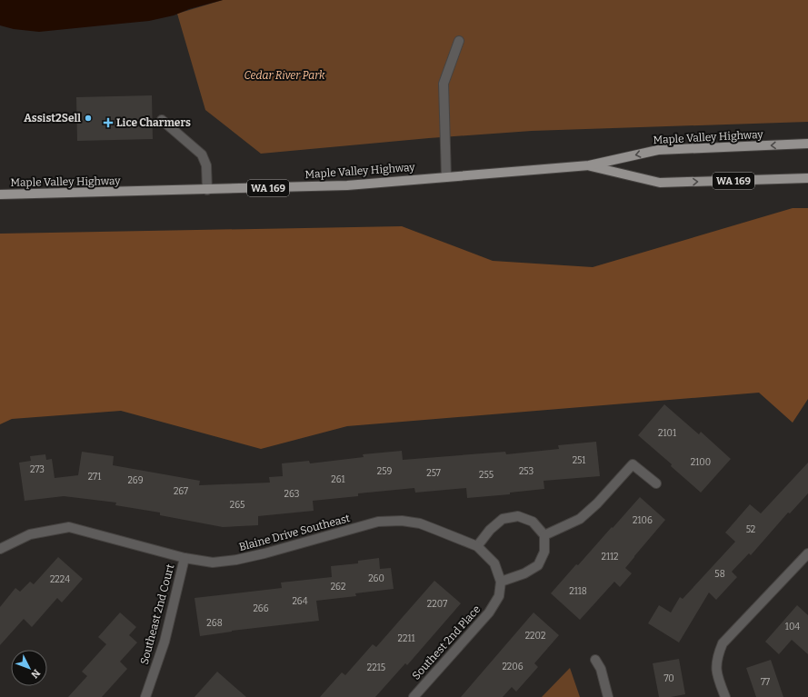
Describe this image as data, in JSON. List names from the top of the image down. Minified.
{"streets":{"main road":["Maple Valley Highway","WA 169"],"street":["Blaine Drive Southeast","Southeast 2nd Court","Southest 2nd Place"]},"crossings":[["Blaine Drive Southeast","Southeast 2nd Court"],["Blaine Drive Southeast","Southest 2nd Place"]],"parks":["Cedar River Park"],"places":{"other":["Assist2Sell"],"health":["Lice Charmers"]},"house_numbers":["2101","251","2100","273","259","253","257","255","271","261","269","267","263","265","2106","52","2112","58","260","2224","262","2118","264","2207","266","268","104","2202","2211","2206","2215","70","77"],"north":"bottom right"}
